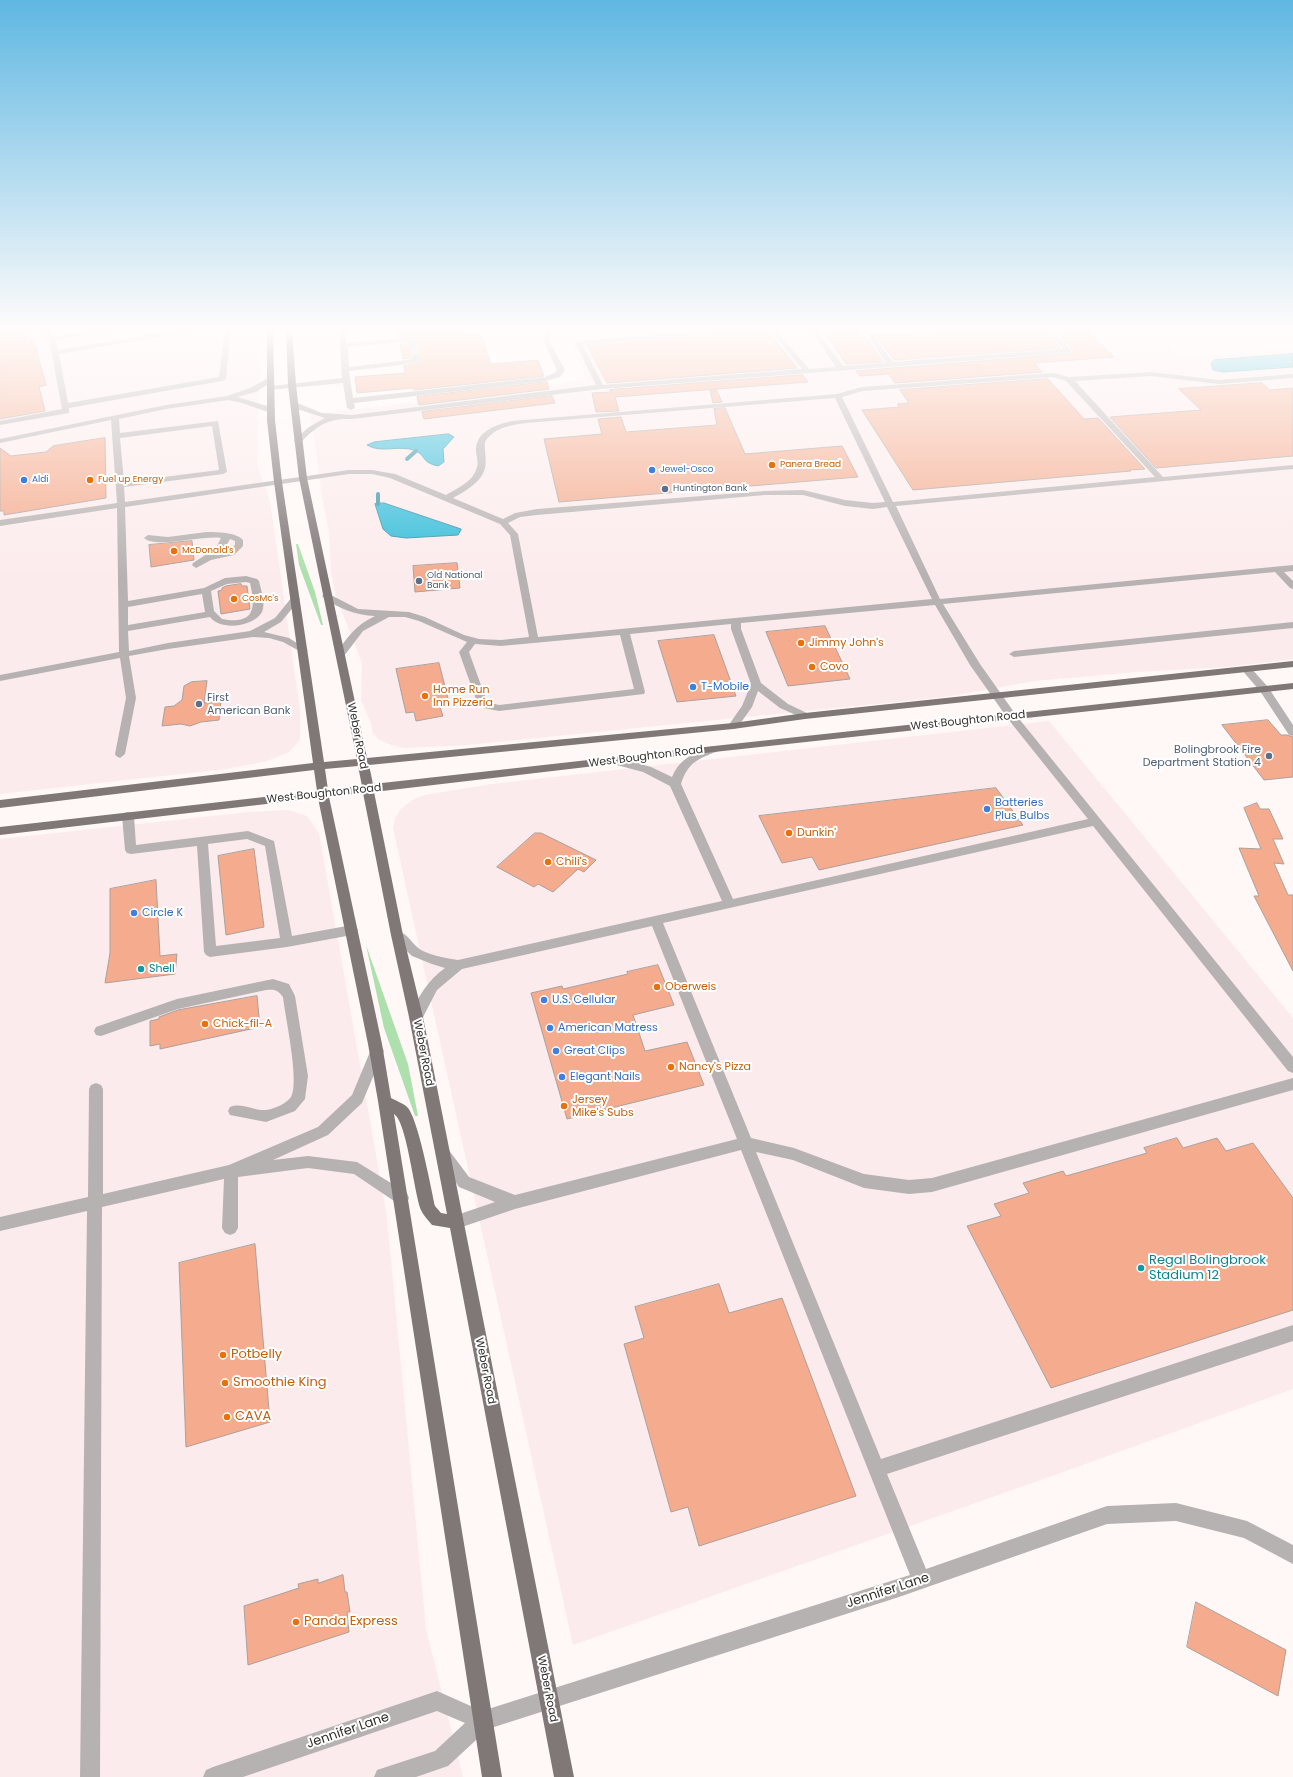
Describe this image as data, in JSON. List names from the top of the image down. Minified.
{"streets":{"main road":["West Boughton Road","Weber Road"],"street":["Jennifer Lane"]},"crossings":[["West Boughton Road","Weber Road"],["Weber Road","Jennifer Lane"]],"places":["Panera Bread","Jewel-Osco","Aldi","Fuel up Energy","Huntington Bank","McDonald's","Old National Bank","CosMc's","Jimmy John's","Covo","T-Mobile","Home Run Inn Pizzeria","First American Bank","Bolingbrook Fire Department Station 4","Batteries Plus Bulbs","Dunkin'","Chili's","Circle K","Shell","Oberweis","U.S. Cellular","Chick-fil-A","American Matress","Great Clips","Nancy's Pizza","Elegant Nails","Jersey Mike's Subs","Regal Bolingbrook Stadium 12","Potbelly","Smoothie King","CAVA","Panda Express"]}
